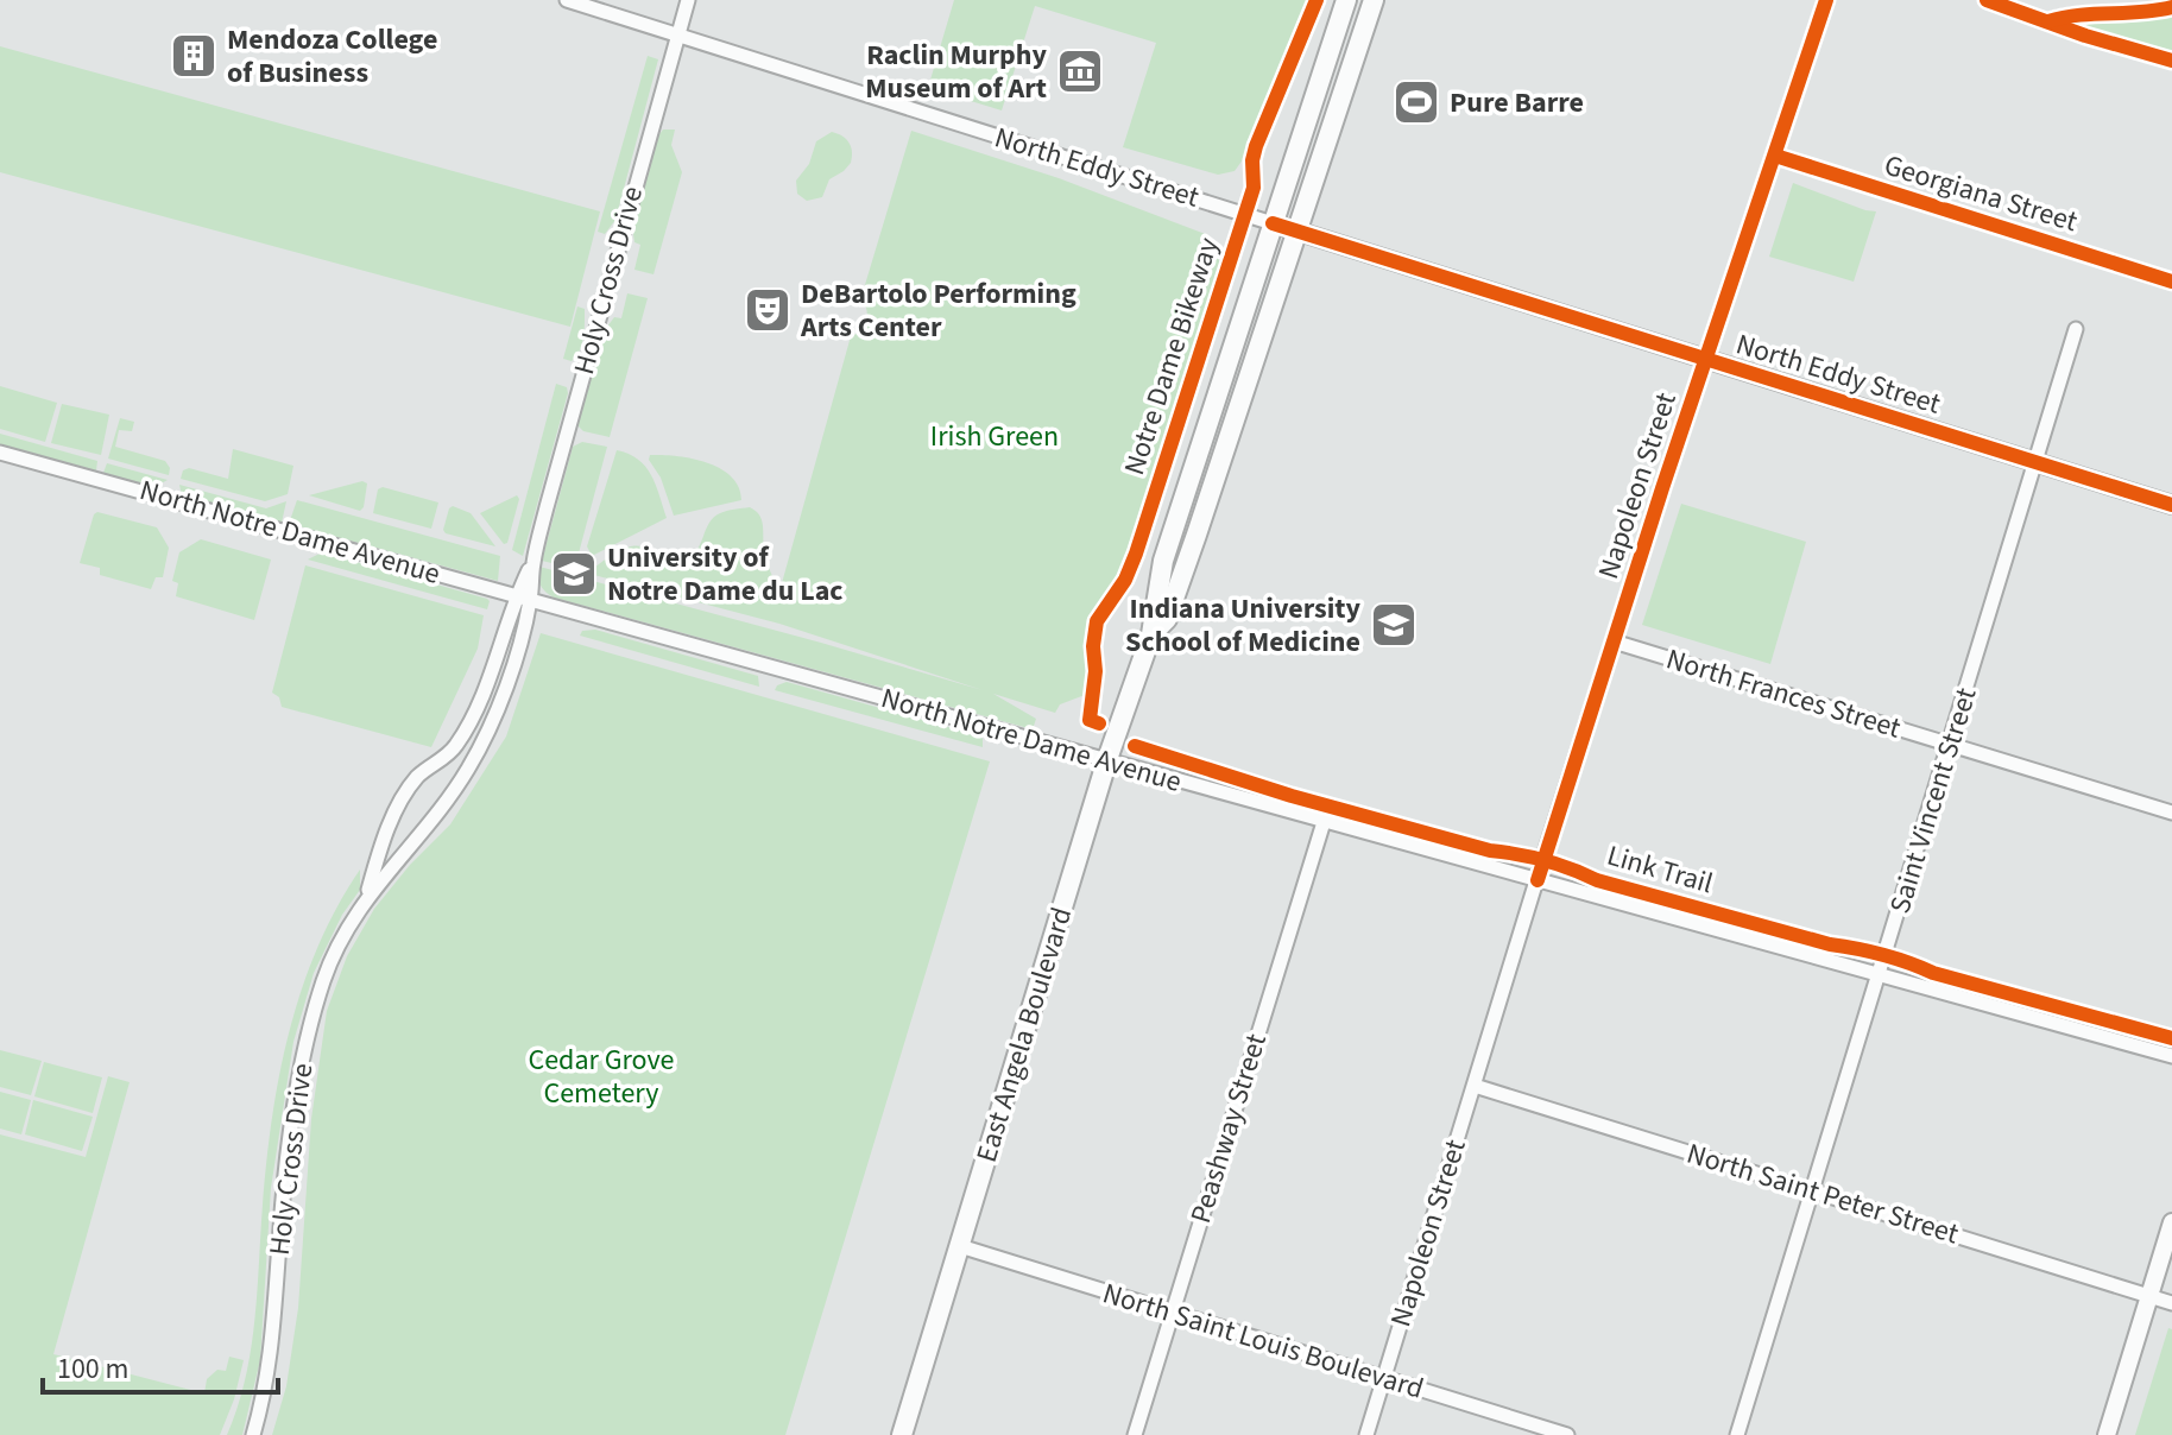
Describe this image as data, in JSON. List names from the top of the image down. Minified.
{"streets":{"main road":["East Angela Boulevard"],"street":["North Eddy Street","Georgiana Street","Holy Cross Drive","Napoleon Street","North Notre Dame Avenue","North Frances Street","Saint Vincent Street","Peashway Street","North Saint Peter Street","North Saint Louis Boulevard"],"cycle path":["Notre Dame Bikeway","Link Trail"]},"crossings":[["North Eddy Street","Holy Cross Drive"],["North Eddy Street","Napoleon Street"],["North Eddy Street","Saint Vincent Street"],["North Eddy Street","East Angela Boulevard"],["Georgiana Street","Napoleon Street"],["Holy Cross Drive","North Notre Dame Avenue"],["Napoleon Street","North Notre Dame Avenue"],["Napoleon Street","North Frances Street"],["Napoleon Street","North Saint Peter Street"],["Napoleon Street","North Saint Louis Boulevard"],["North Notre Dame Avenue","Saint Vincent Street"],["North Notre Dame Avenue","East Angela Boulevard"],["North Notre Dame Avenue","Peashway Street"],["North Frances Street","Saint Vincent Street"],["Saint Vincent Street","North Saint Peter Street"],["East Angela Boulevard","North Saint Louis Boulevard"],["Peashway Street","North Saint Louis Boulevard"]],"parks":["Irish Green","Cedar Grove Cemetery"],"places":{"building":["Mendoza College of Business"],"museum":["Raclin Murphy Museum of Art"],"sports":["Pure Barre"],"theatre":["DeBartolo Performing Arts Center"],"school or university":["University of Notre Dame du Lac","Indiana University School of Medicine"]},"scale_bar":"100 m"}
